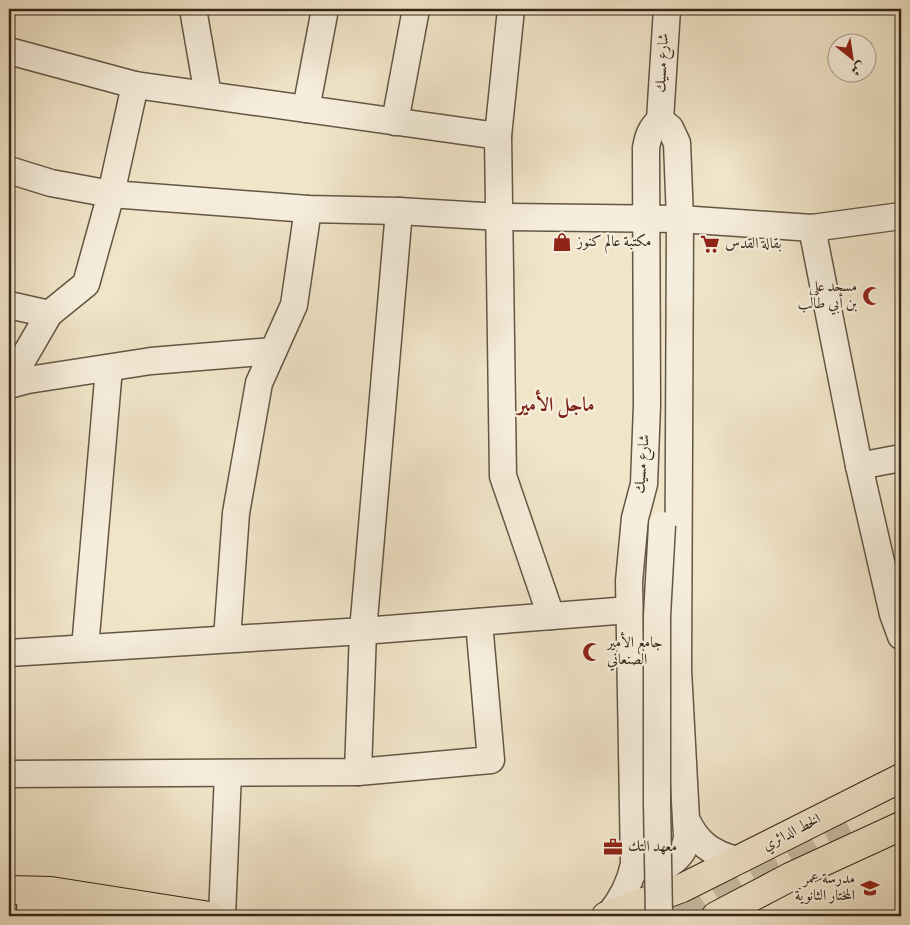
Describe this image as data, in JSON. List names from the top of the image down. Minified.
{"streets":{"main road":["الخط الدائري"],"street":["شارع مسيك"]},"crossings":[["شارع مسيك","الخط الدائري"]],"districts":["ماجل الأمير"],"places":{"shop":["مكتبة عالم كنوز"],"supermarket":["بقالة القدس"],"mosque":["مسجد علي بن أبي طالب","جامع الأمير الصنعاني"],"office":["معهد التك"],"school or university":["مدرسة عمر المختار الثانوية"]},"north":"bottom right"}
